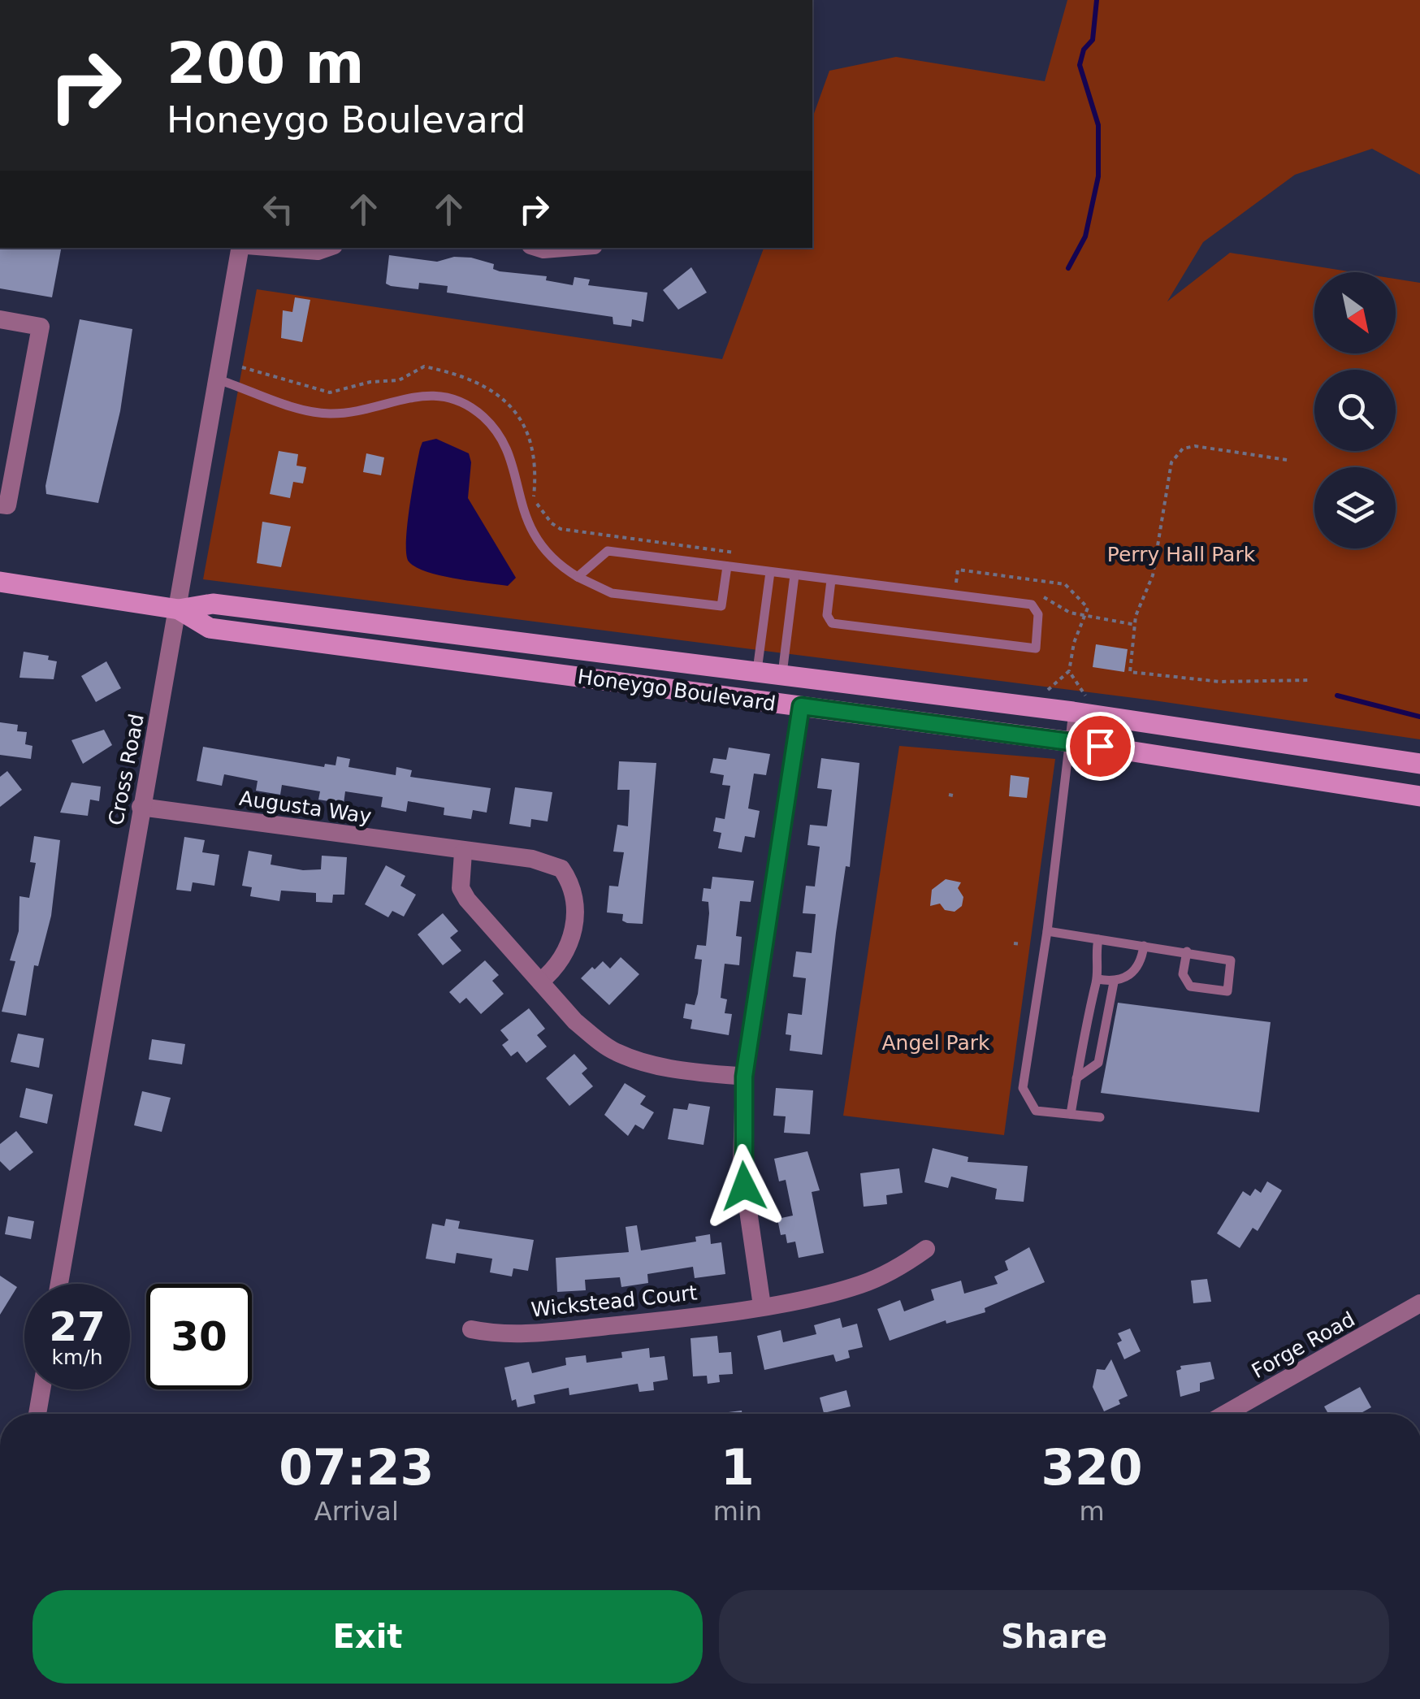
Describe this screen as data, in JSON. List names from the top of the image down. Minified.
{"streets":{"main road":["Honeygo Boulevard"],"street":["Cross Road","Augusta Way","Wickstead Court","Forge Road"]},"crossings":[["Honeygo Boulevard","Cross Road"],["Cross Road","Augusta Way"]],"parks":["Perry Hall Park","Angel Park"],"north":"bottom right","page":{"turn":["200 m","Honeygo Boulevard"],"speed":"27 km/h","limit":"30","eta":["07:23","Arrival","1","min","320","m"],"buttons":["Exit","Share"]}}
